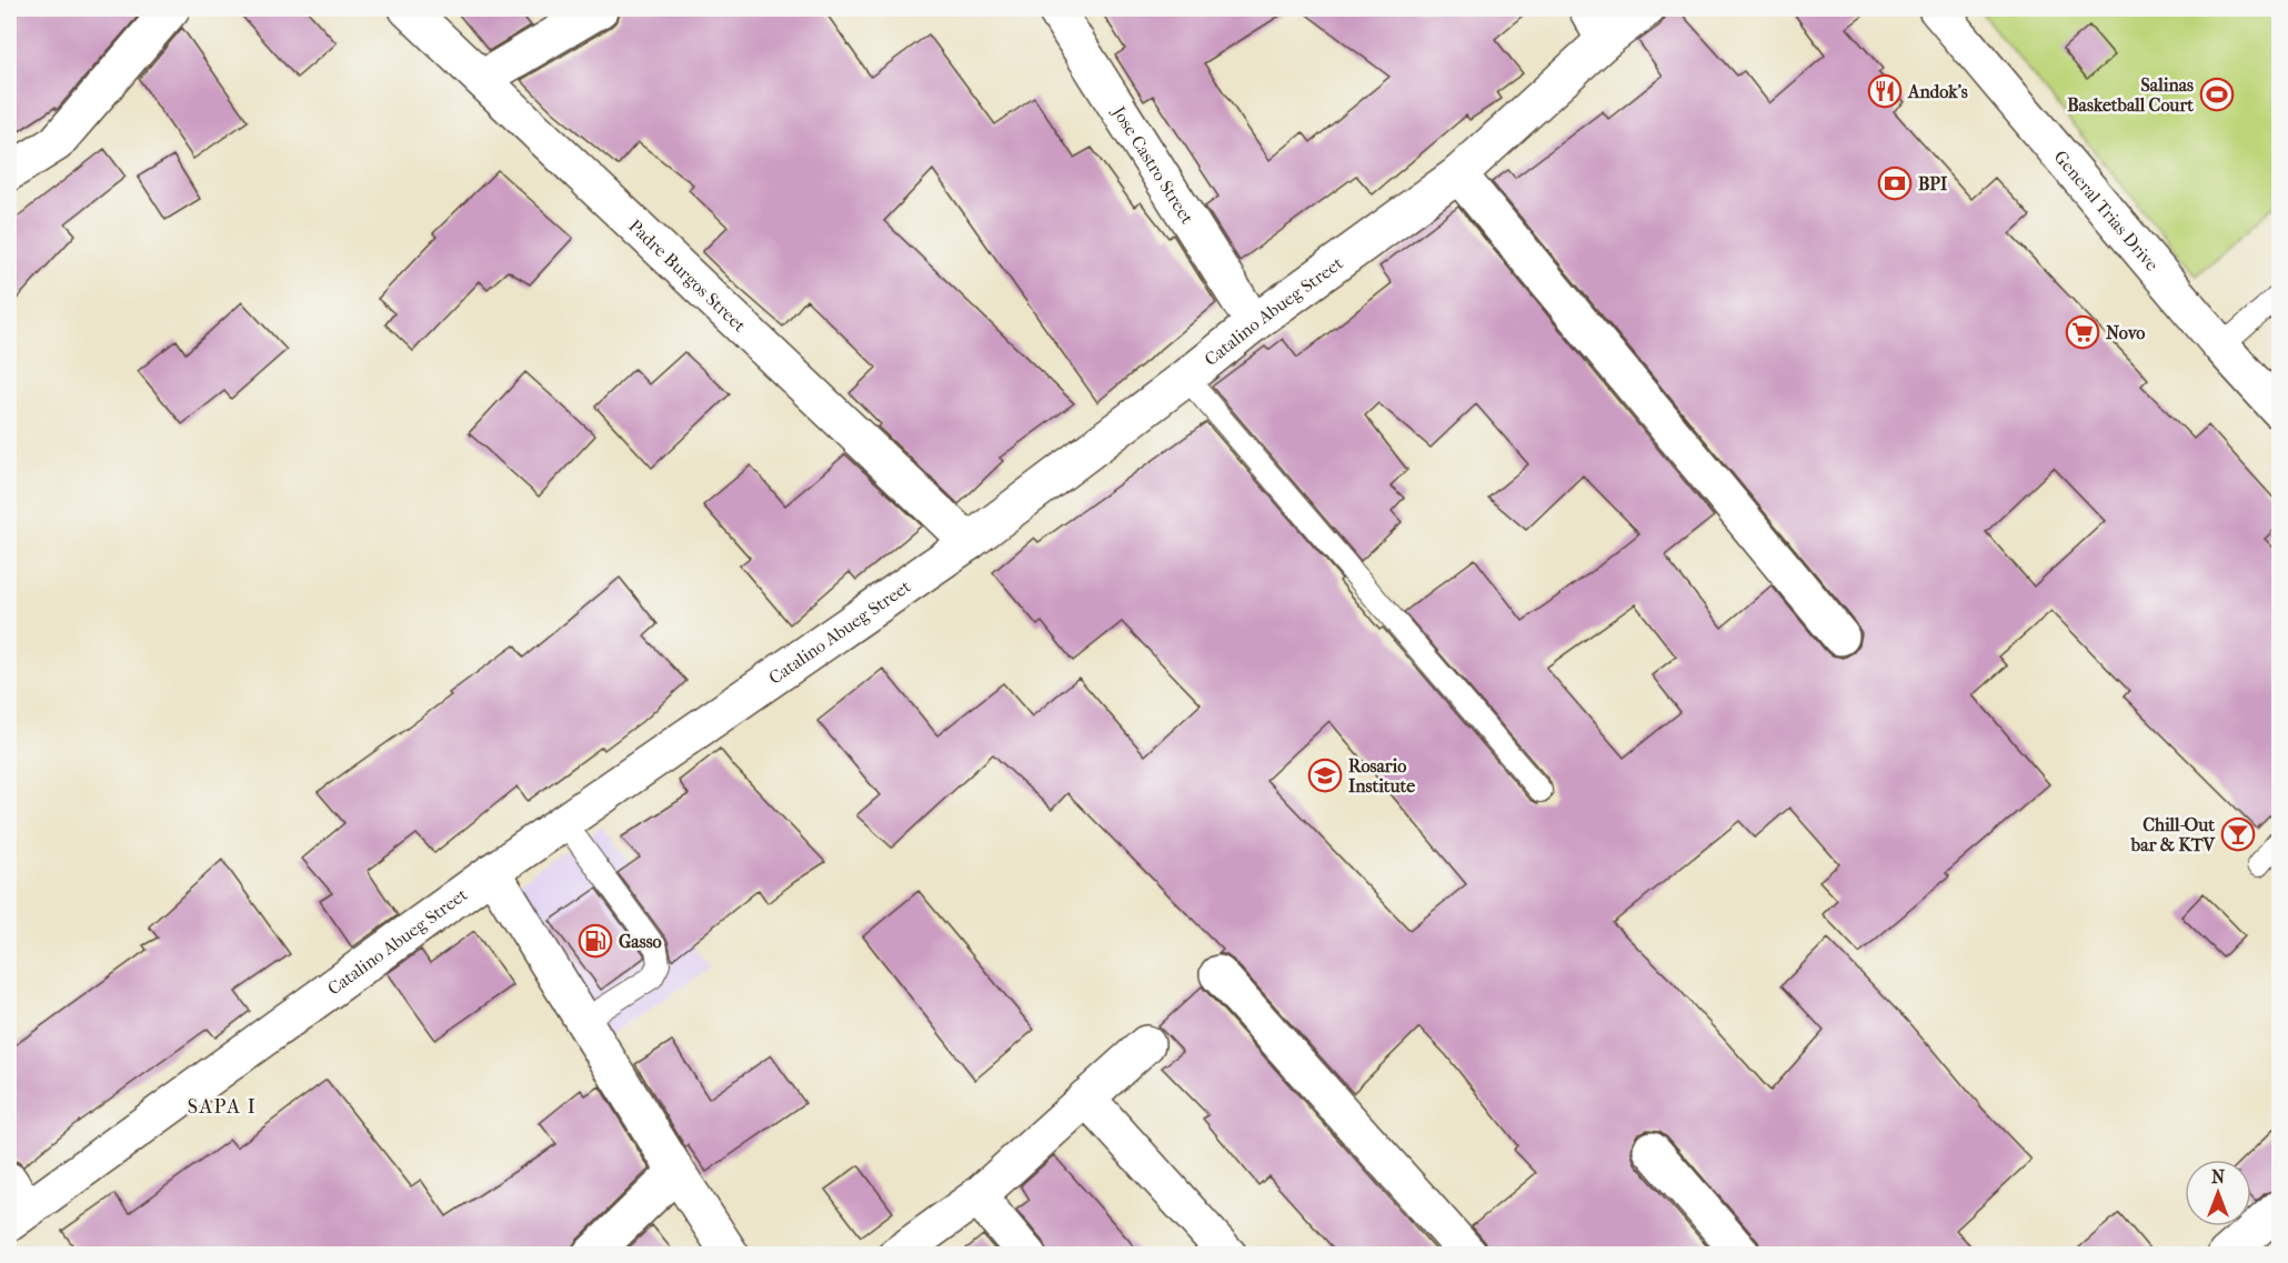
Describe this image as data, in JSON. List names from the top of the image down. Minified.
{"streets":{"street":["Jose Castro Street","General Trias Drive","Padre Burgos Street","Catalino Abueg Street"]},"crossings":[["Jose Castro Street","Catalino Abueg Street"],["Padre Burgos Street","Catalino Abueg Street"]],"districts":["SAPA I"],"places":{"restaurant":["Andok's"],"sports":["Salinas Basketball Court"],"bank":["BPI"],"supermarket":["Novo"],"school or university":["Rosario Institute"],"bar":["Chill-Out bar & KTV"],"fuel station":["Gasso"]},"north":"top"}
